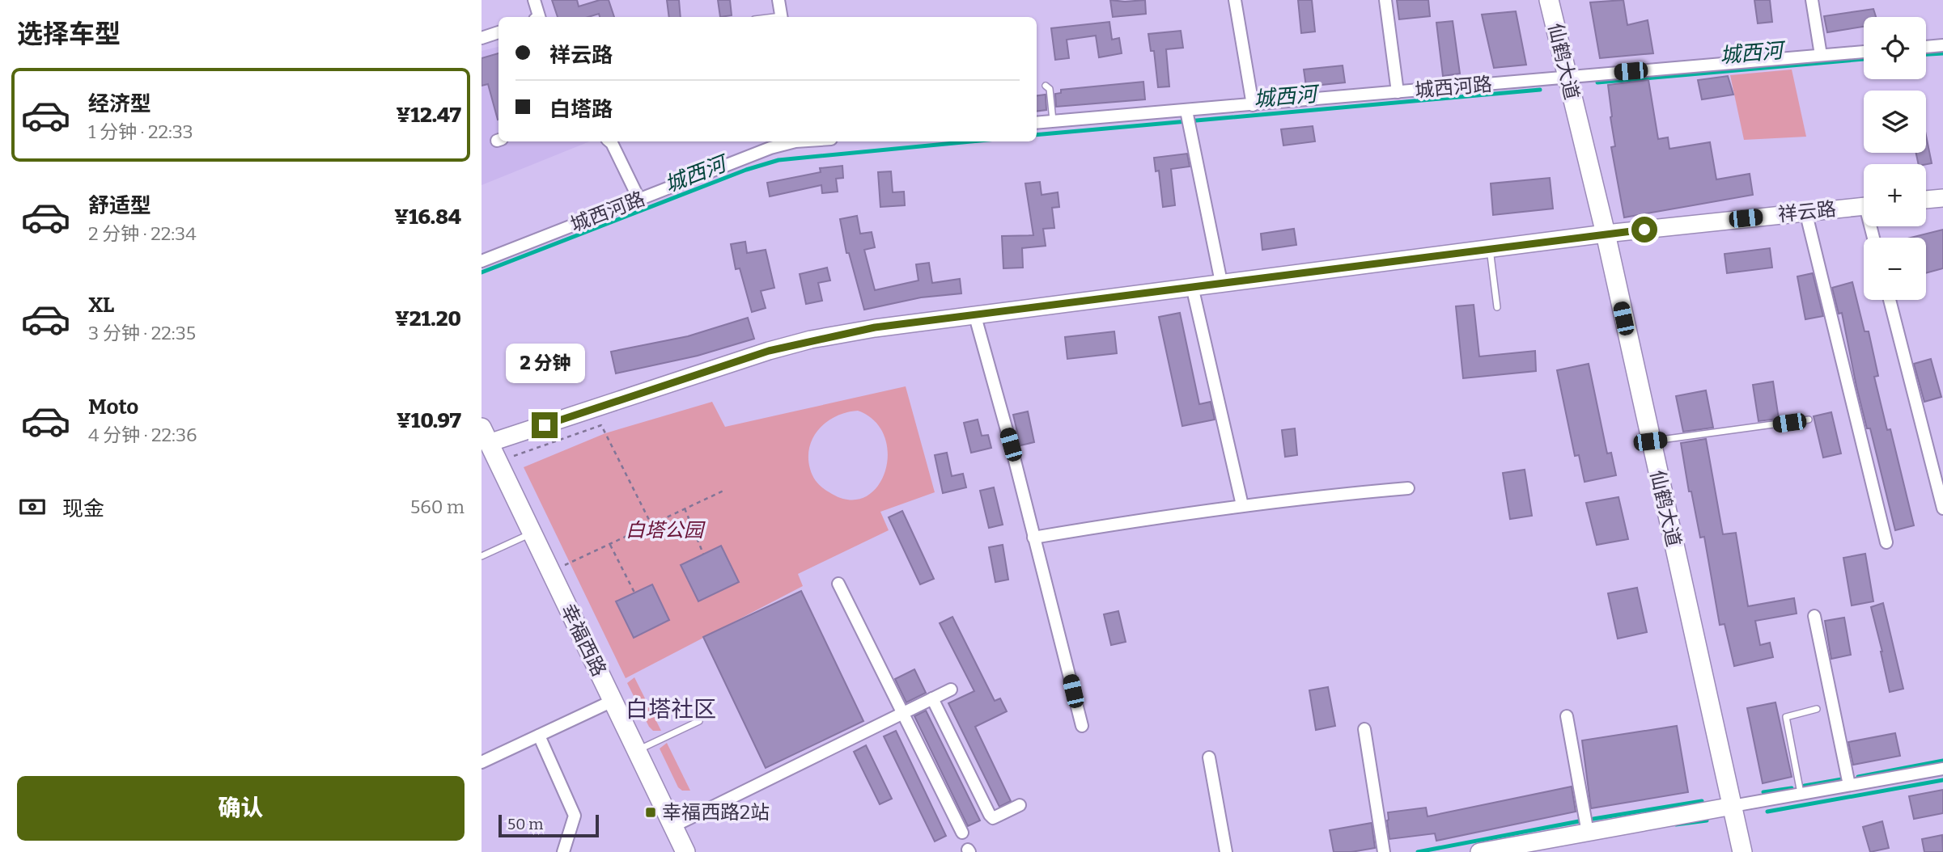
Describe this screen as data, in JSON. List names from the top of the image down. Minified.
{"streets":{"main road":["仙鹤大道","幸福西路"],"street":["城西河路","祥云路"]},"crossings":[["仙鹤大道","城西河路"],["仙鹤大道","祥云路"],["祥云路","幸福西路"]],"districts":["白塔社区"],"water":["城西河"],"parks":["白塔公园"],"places":{"transit":["幸福西路2站"]},"scale_bar":"50 m","page":{"heading":"选择车型","map_buttons":["+","−"],"banner":["祥云路","白塔路"],"list":[{"name":"经济型","note":"1 分钟 · 22:33","value":"¥12.47"},{"name":"舒适型","note":"2 分钟 · 22:34","value":"¥16.84"},{"name":"XL","note":"3 分钟 · 22:35","value":"¥21.20"},{"name":"Moto","note":"4 分钟 · 22:36","value":"¥10.97"}],"bubble":"2 分钟","pay":["现金","560 m"],"buttons":"确认","scale":"50 m"}}
